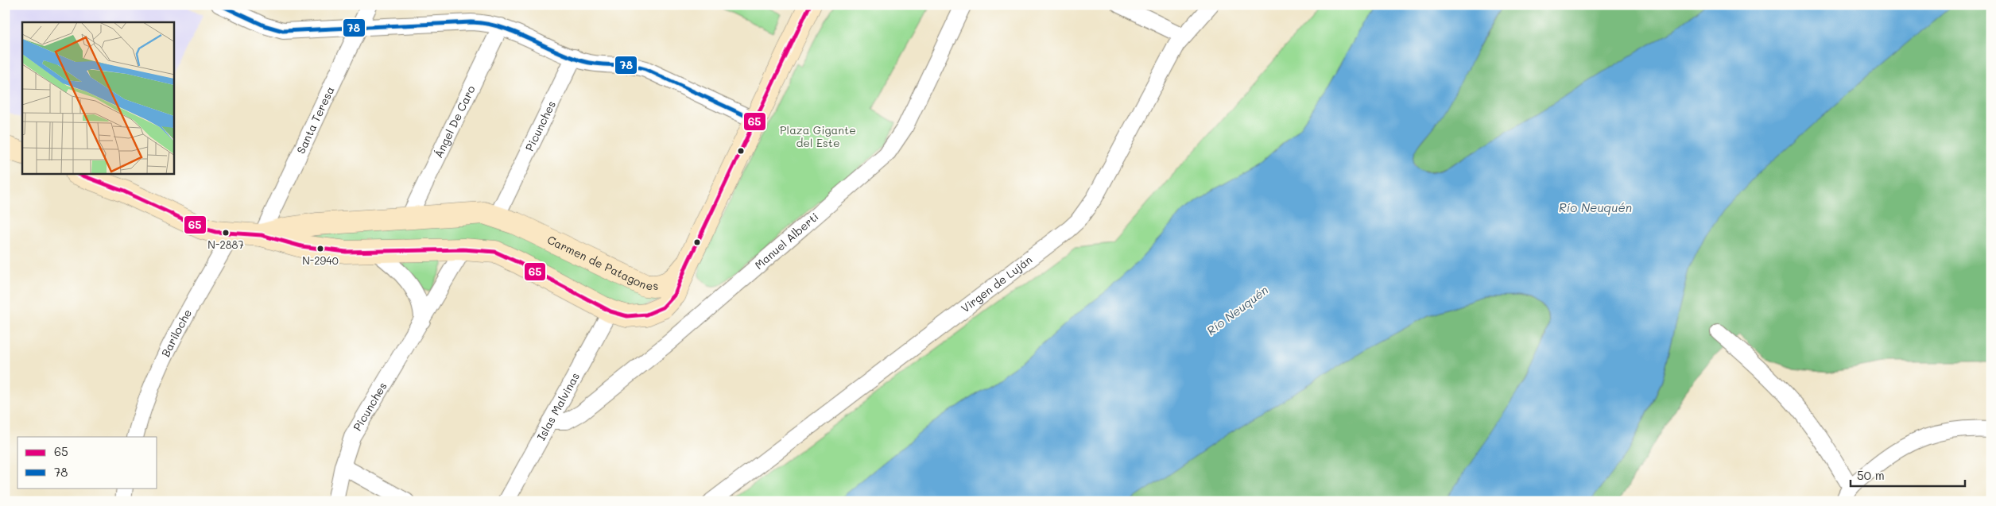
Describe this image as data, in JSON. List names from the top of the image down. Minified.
{"streets":{"main road":["Carmen de Patagones"],"street":["Santa Teresa","Ángel De Caro","Picunches","Manuel Alberti","Virgen de Luján","Bariloche","Islas Malvinas"]},"crossings":[["Santa Teresa","Carmen de Patagones"],["Ángel De Caro","Carmen de Patagones"],["Picunches","Carmen de Patagones"],["Manuel Alberti","Islas Malvinas"],["Carmen de Patagones","Bariloche"],["Carmen de Patagones","Islas Malvinas"]],"water":["Río Neuquén"],"parks":["Plaza Gigante del Este"],"places":["N-2887","N-2940"],"lines":["transit line 65","transit line 78"],"legend":["65","78"],"scale_bar":"50 m"}
